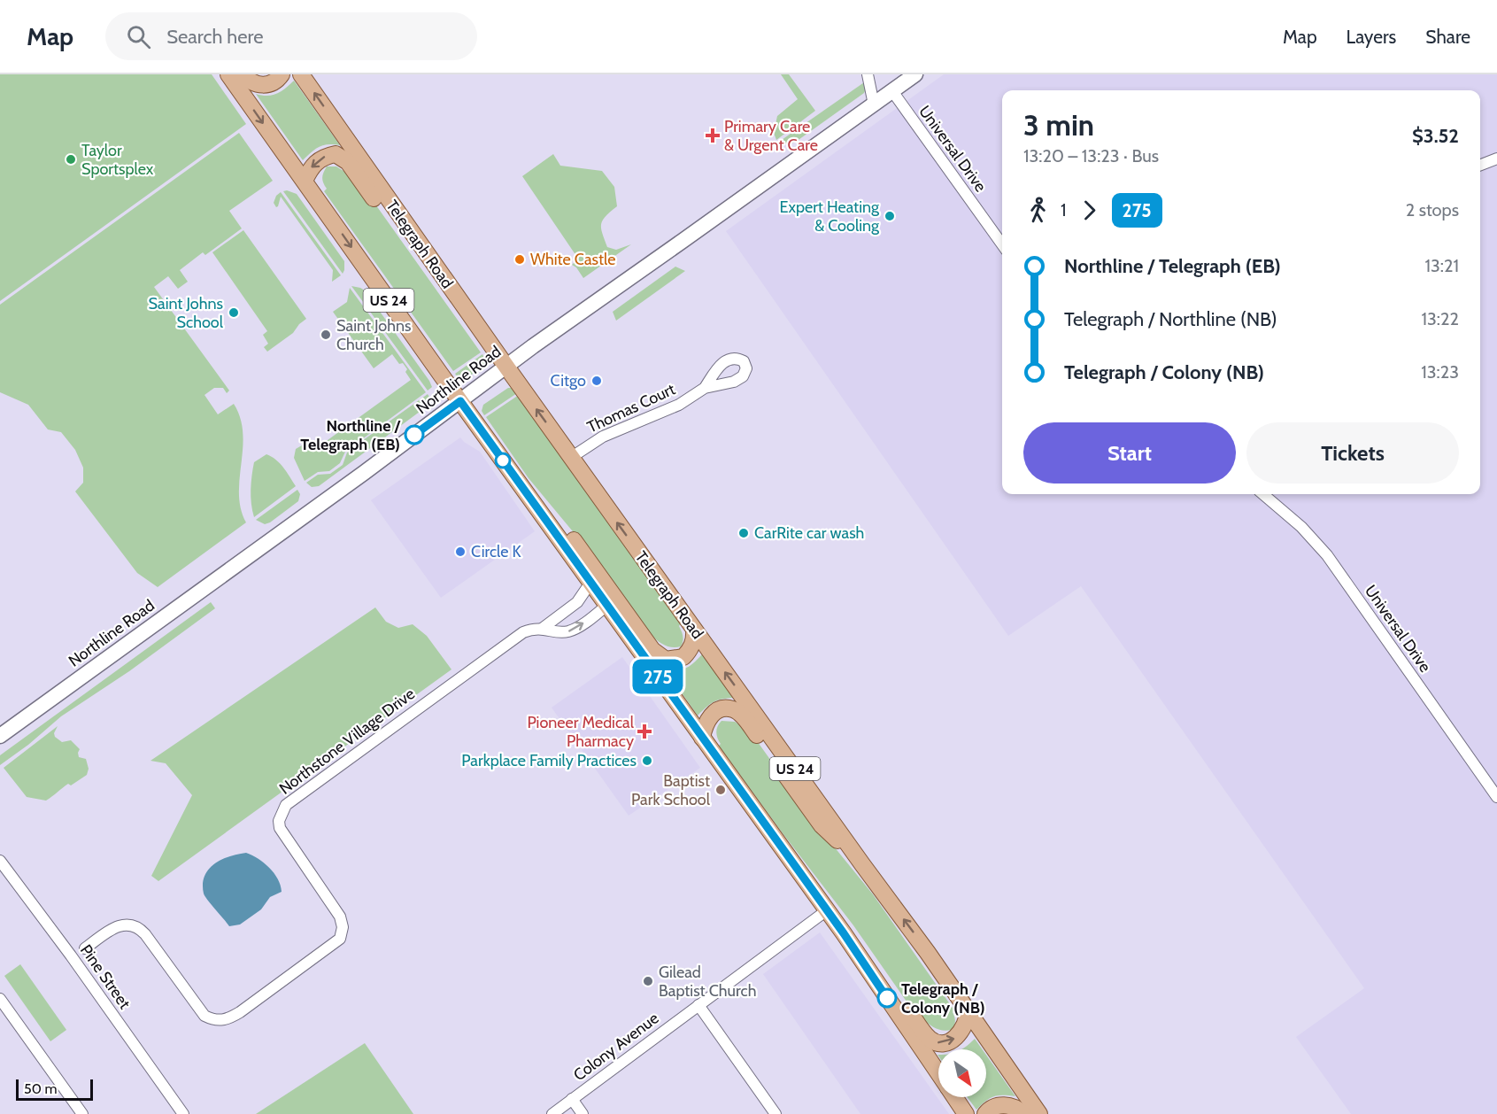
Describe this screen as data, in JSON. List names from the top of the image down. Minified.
{"streets":{"main road":["Telegraph Road","US 24","Northline Road"],"street":["Universal Drive","Thomas Court","Northstone Village Drive","Pine Street","Colony Avenue"]},"crossings":[["Universal Drive","Northline Road"],["Telegraph Road","Northline Road"],["Telegraph Road","Thomas Court"],["US 24","Northline Road"],["US 24","Northstone Village Drive"],["US 24","Colony Avenue"]],"places":{"health":["Primary Care & Urgent Care","Pioneer Medical Pharmacy"],"other":["Taylor Sportsplex","Expert Heating & Cooling","White Castle","Saint Johns School","Saint Johns Church","Citgo","Northline / Telegraph (EB)","CarRite car wash","Circle K","Parkplace Family Practices","Baptist Park School","Gilead Baptist Church","Telegraph / Colony (NB)"]},"lines":["bus line 275"],"scale_bar":"50 m","north":"bottom right","page":{"header":"Map","search":"Search here","nav":["Map","Layers","Share"],"on_map":"275","heading":["3 min","13:20 – 13:23 · Bus","$3.52"],"legs":["1","275","2 stops"],"list":[{"name":"Northline / Telegraph (EB)","value":"13:21"},{"name":"Telegraph / Northline (NB)","value":"13:22"},{"name":"Telegraph / Colony (NB)","value":"13:23"}],"buttons":["Start","Tickets"],"scale":"50 m"}}
